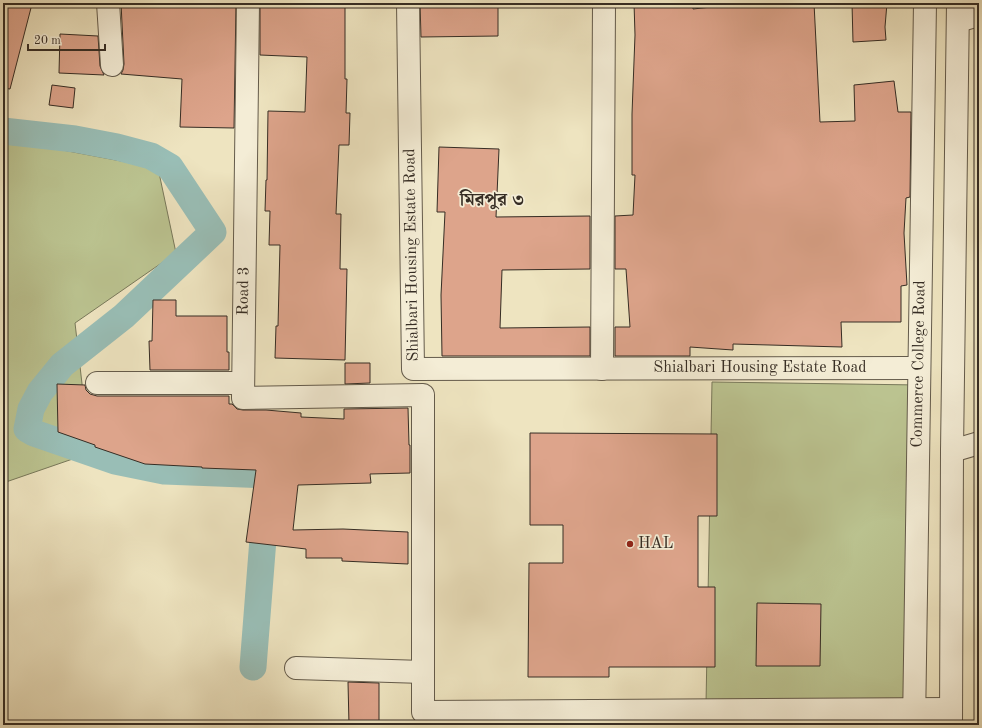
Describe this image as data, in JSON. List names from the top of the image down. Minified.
{"streets":{"street":["Shialbari Housing Estate Road","Road 3","Commerce College Road"]},"crossings":[["Shialbari Housing Estate Road","Commerce College Road"]],"districts":["মিরপুর ৩"],"places":["HAL"],"scale_bar":"20 m"}
